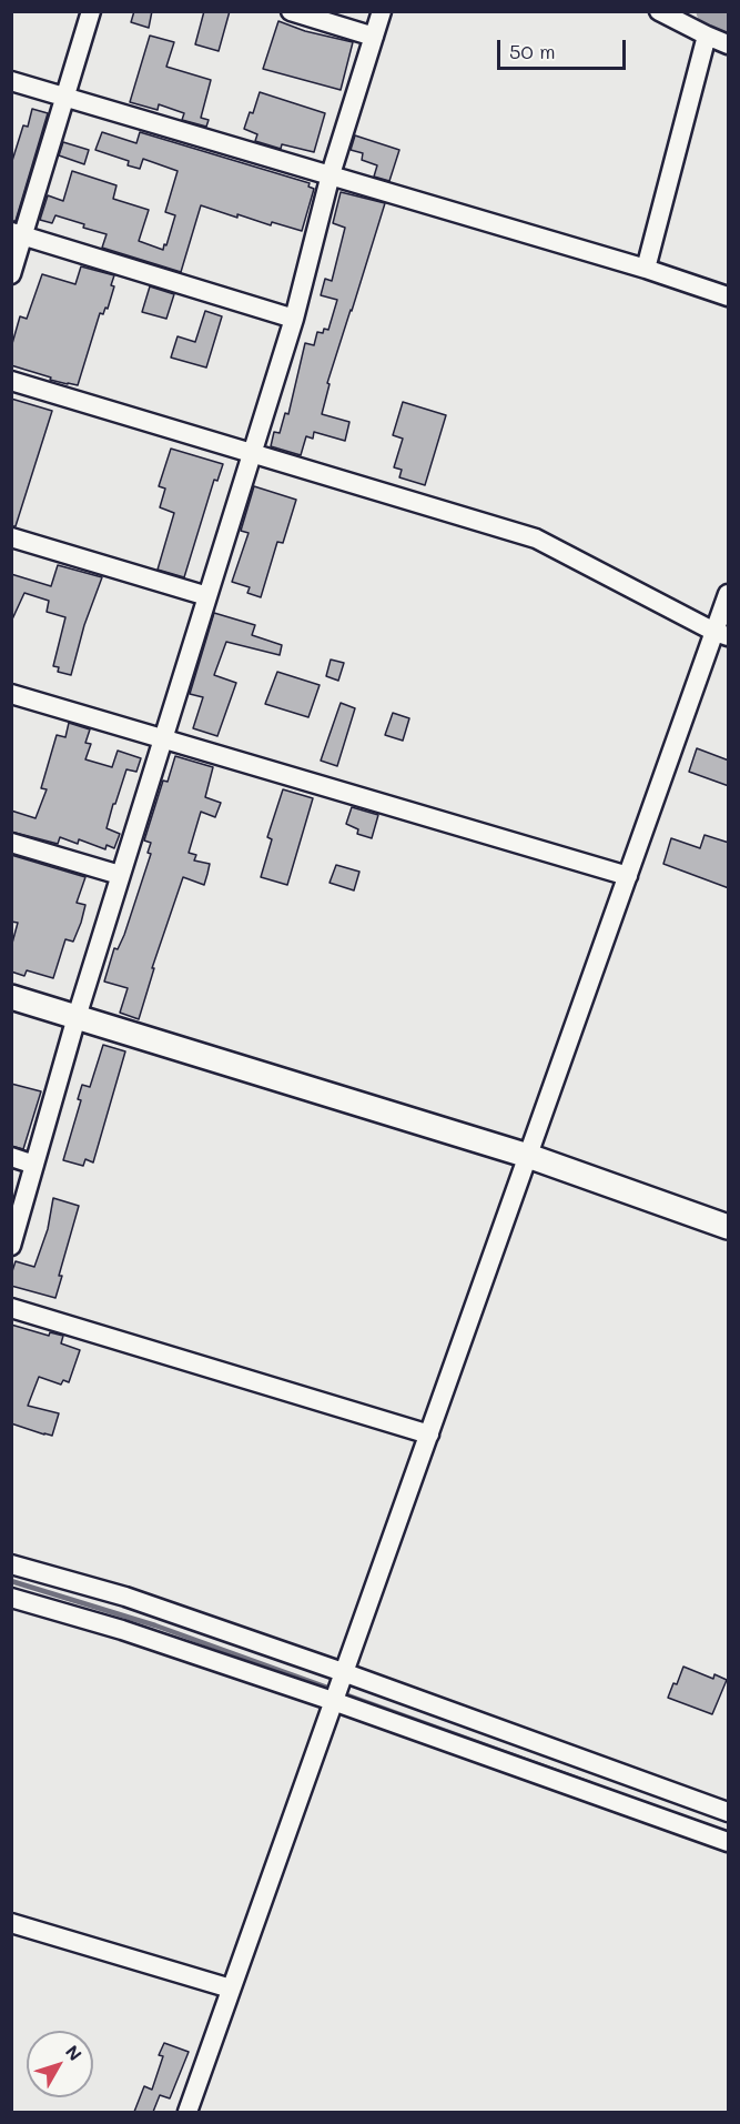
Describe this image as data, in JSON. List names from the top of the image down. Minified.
{"scale_bar":"50 m","north":"top right"}
